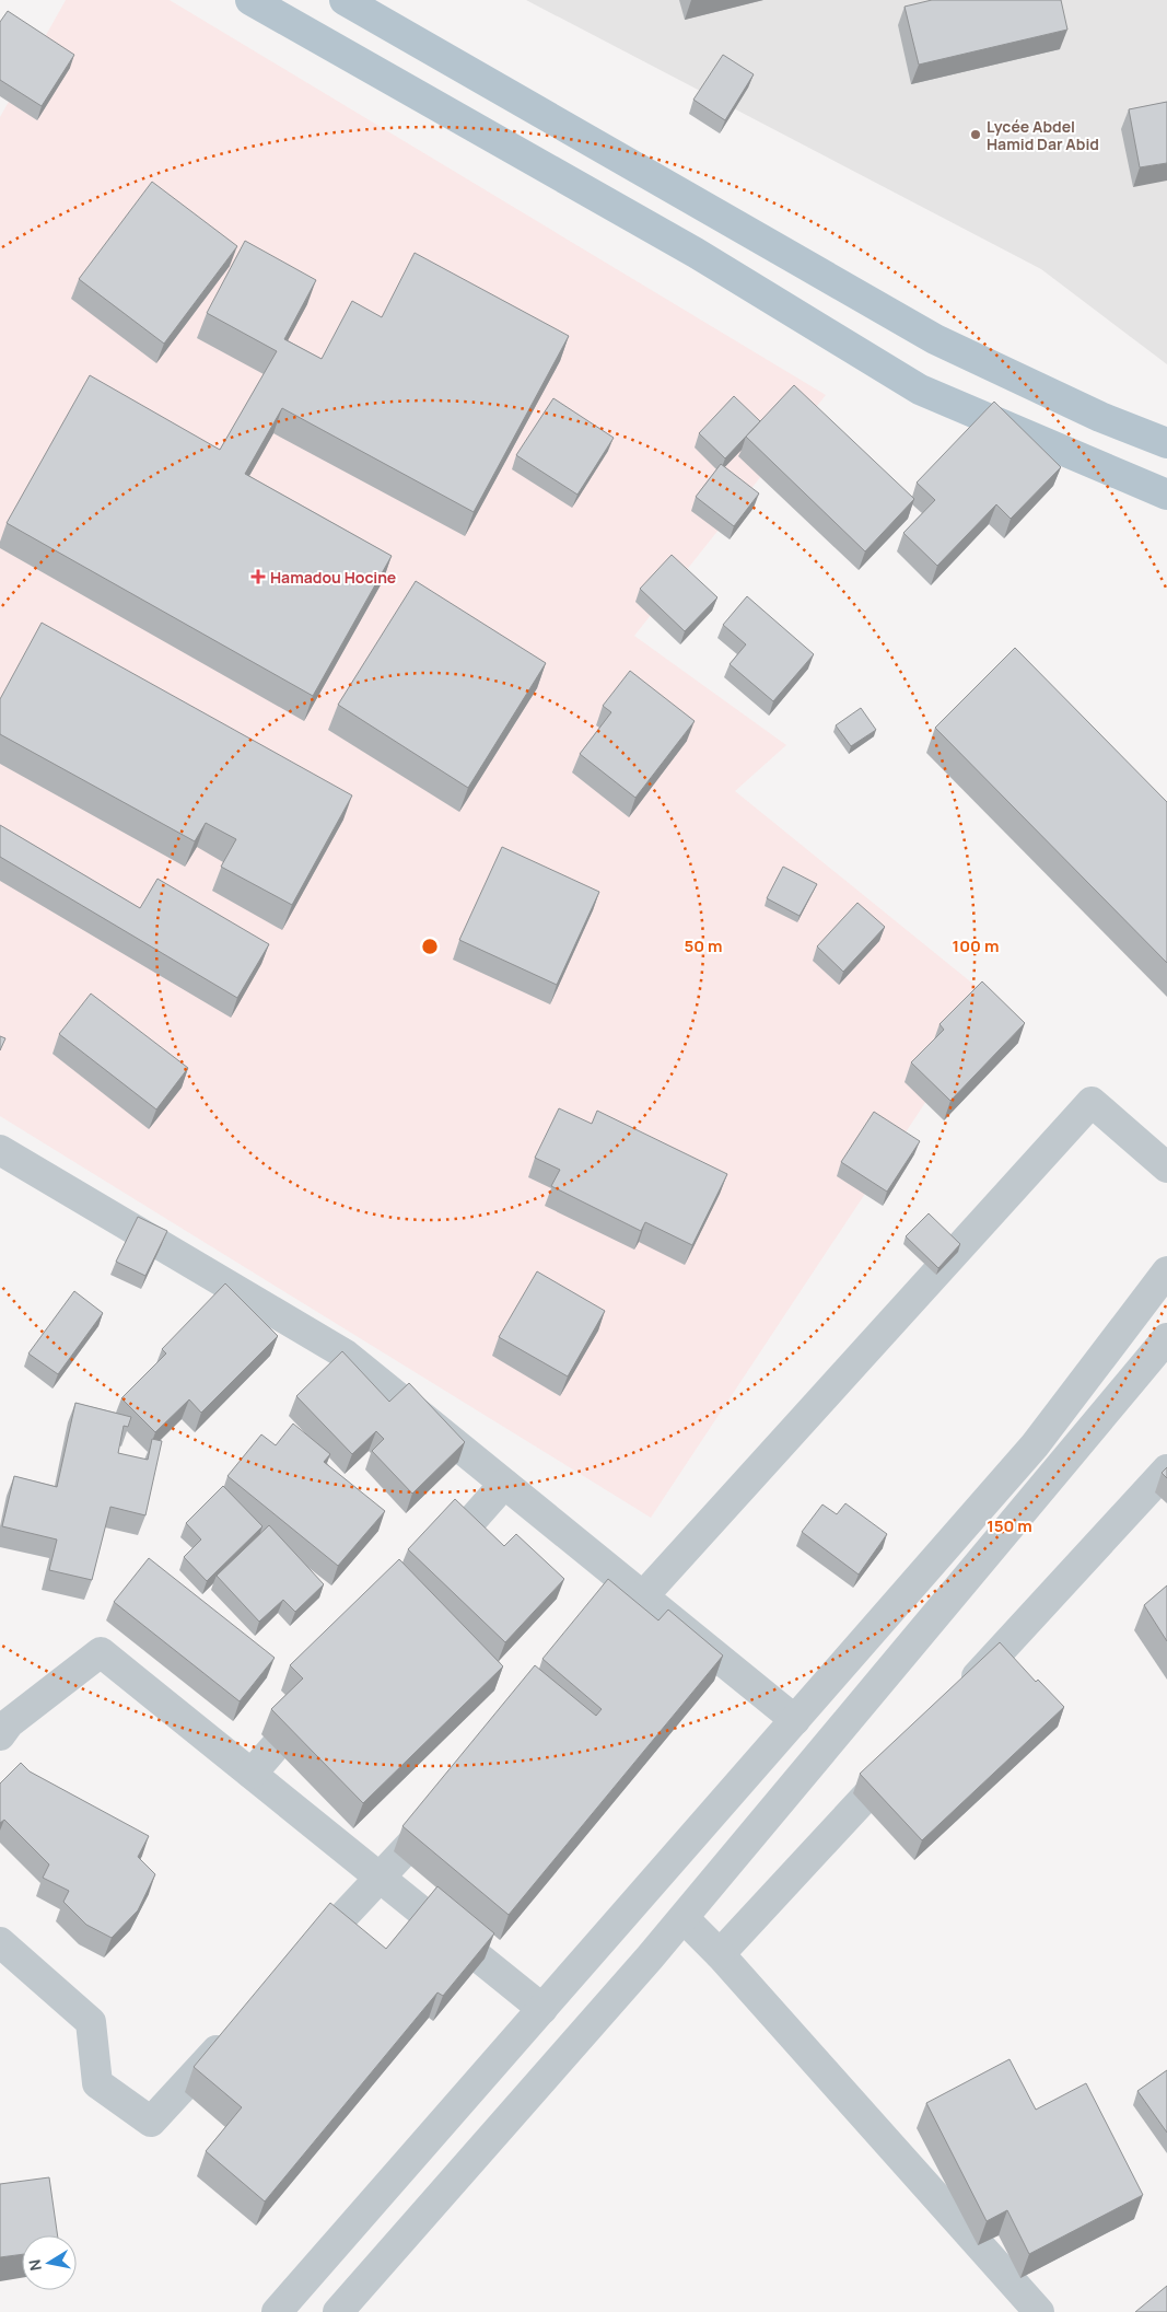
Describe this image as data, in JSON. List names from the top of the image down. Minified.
{"places":{"other":["Lycée Abdel Hamid Dar Abid"],"health":["Hamadou Hocine"]},"north":"left","rings":["50 m","100 m","150 m"]}
